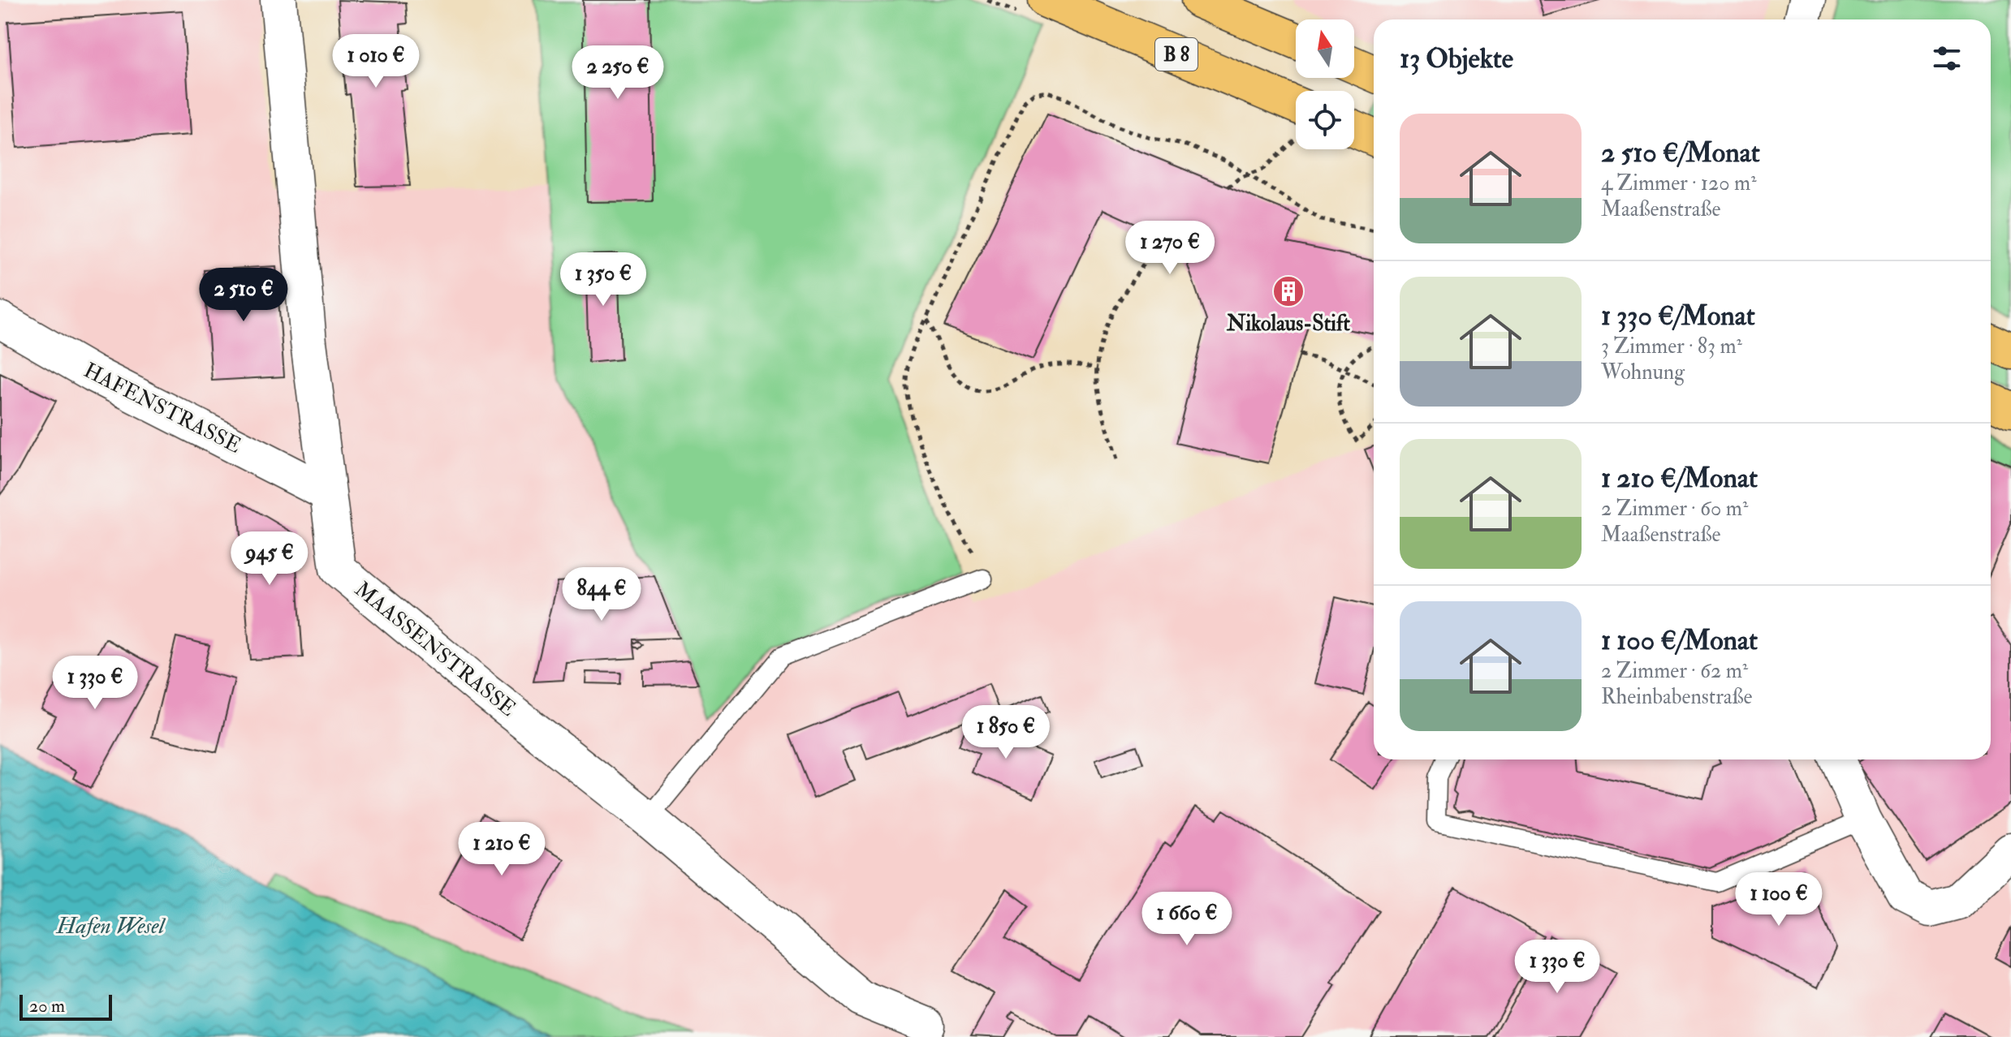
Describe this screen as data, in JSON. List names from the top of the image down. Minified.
{"streets":{"main road":["B 8"],"street":["HAFENSTRASSE","MAASSENSTRASSE"]},"crossings":[["HAFENSTRASSE","MAASSENSTRASSE"]],"water":["Hafen Wesel"],"places":{"building":["Nikolaus-Stift"]},"scale_bar":"20 m","north":"top","page":{"heading":"13 Objekte","price":["1 010 €","2 250 €","1 270 €","1 350 €","2 510 €","945 €","844 €","1 330 €","1 850 €","1 210 €","1 100 €","1 660 €","1 330 €"],"list":[{"name":"2 510 €/Monat","note":"4 Zimmer · 120 m² · Maaßenstraße"},{"name":"1 330 €/Monat","note":"3 Zimmer · 83 m² · Wohnung"},{"name":"1 210 €/Monat","note":"2 Zimmer · 60 m² · Maaßenstraße"},{"name":"1 100 €/Monat","note":"2 Zimmer · 62 m² · Rheinbabenstraße"}],"scale":"20 m"}}
